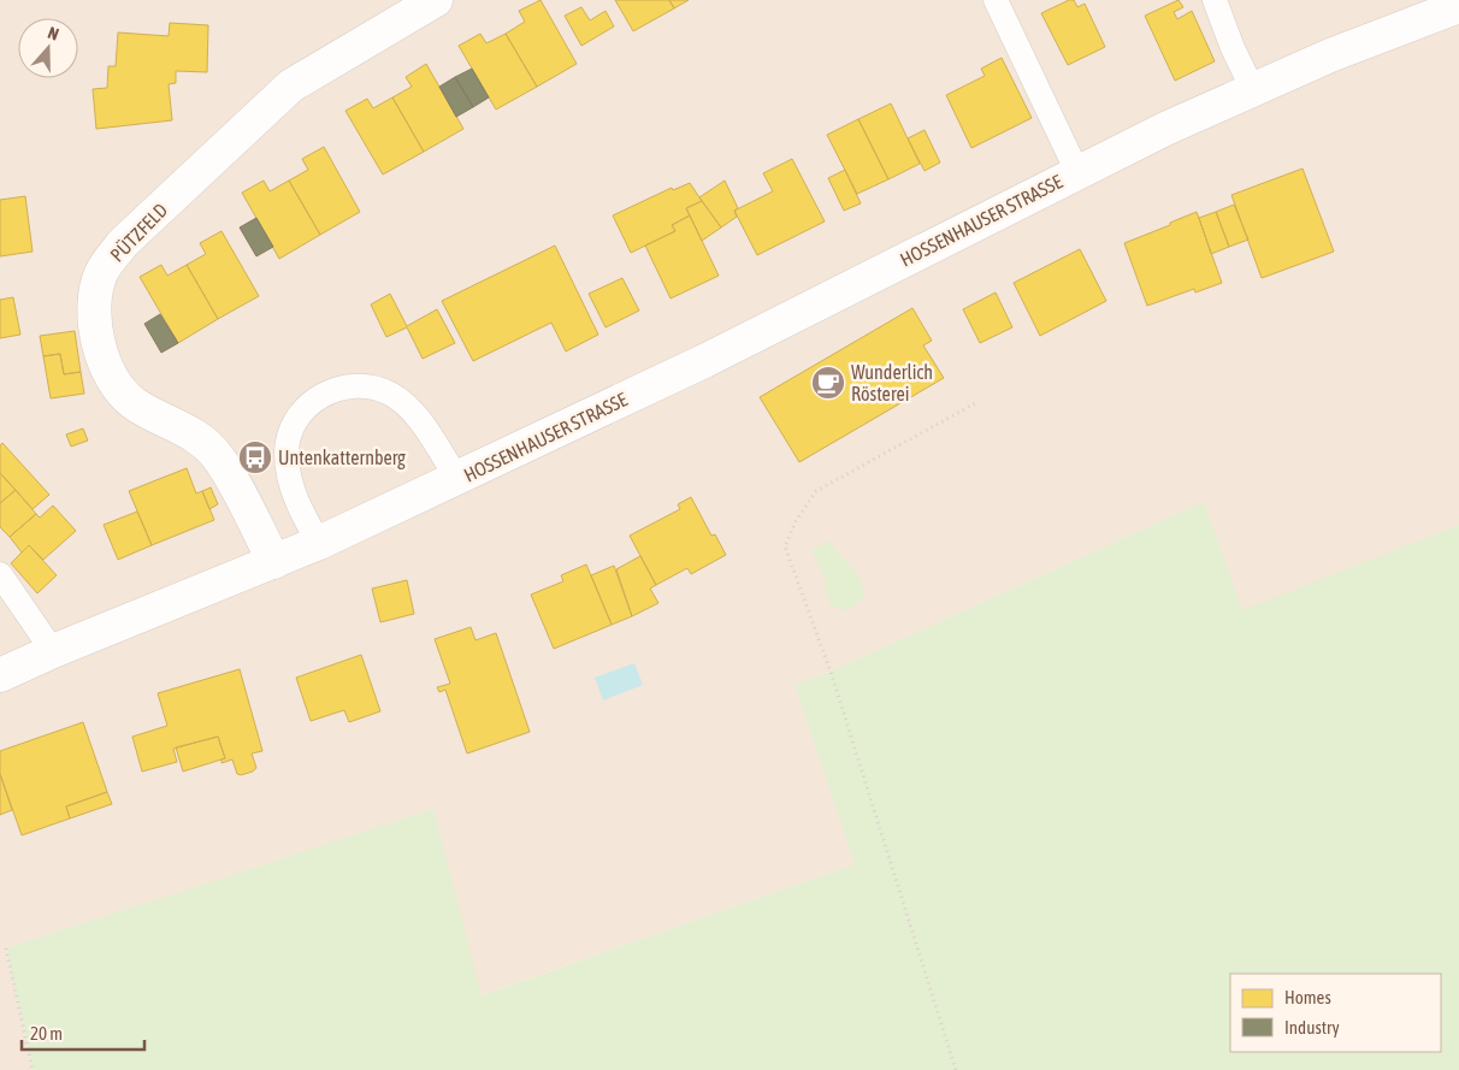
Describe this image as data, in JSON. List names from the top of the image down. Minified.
{"streets":{"street":["HOSSENHAUSER STRASSE","PÜTZFELD"]},"crossings":[["HOSSENHAUSER STRASSE","PÜTZFELD"]],"places":{"cafe":["Wunderlich Rösterei"],"bus stop":["Untenkatternberg"]},"legend":["Homes","Industry"],"scale_bar":"20 m","north":"top"}
